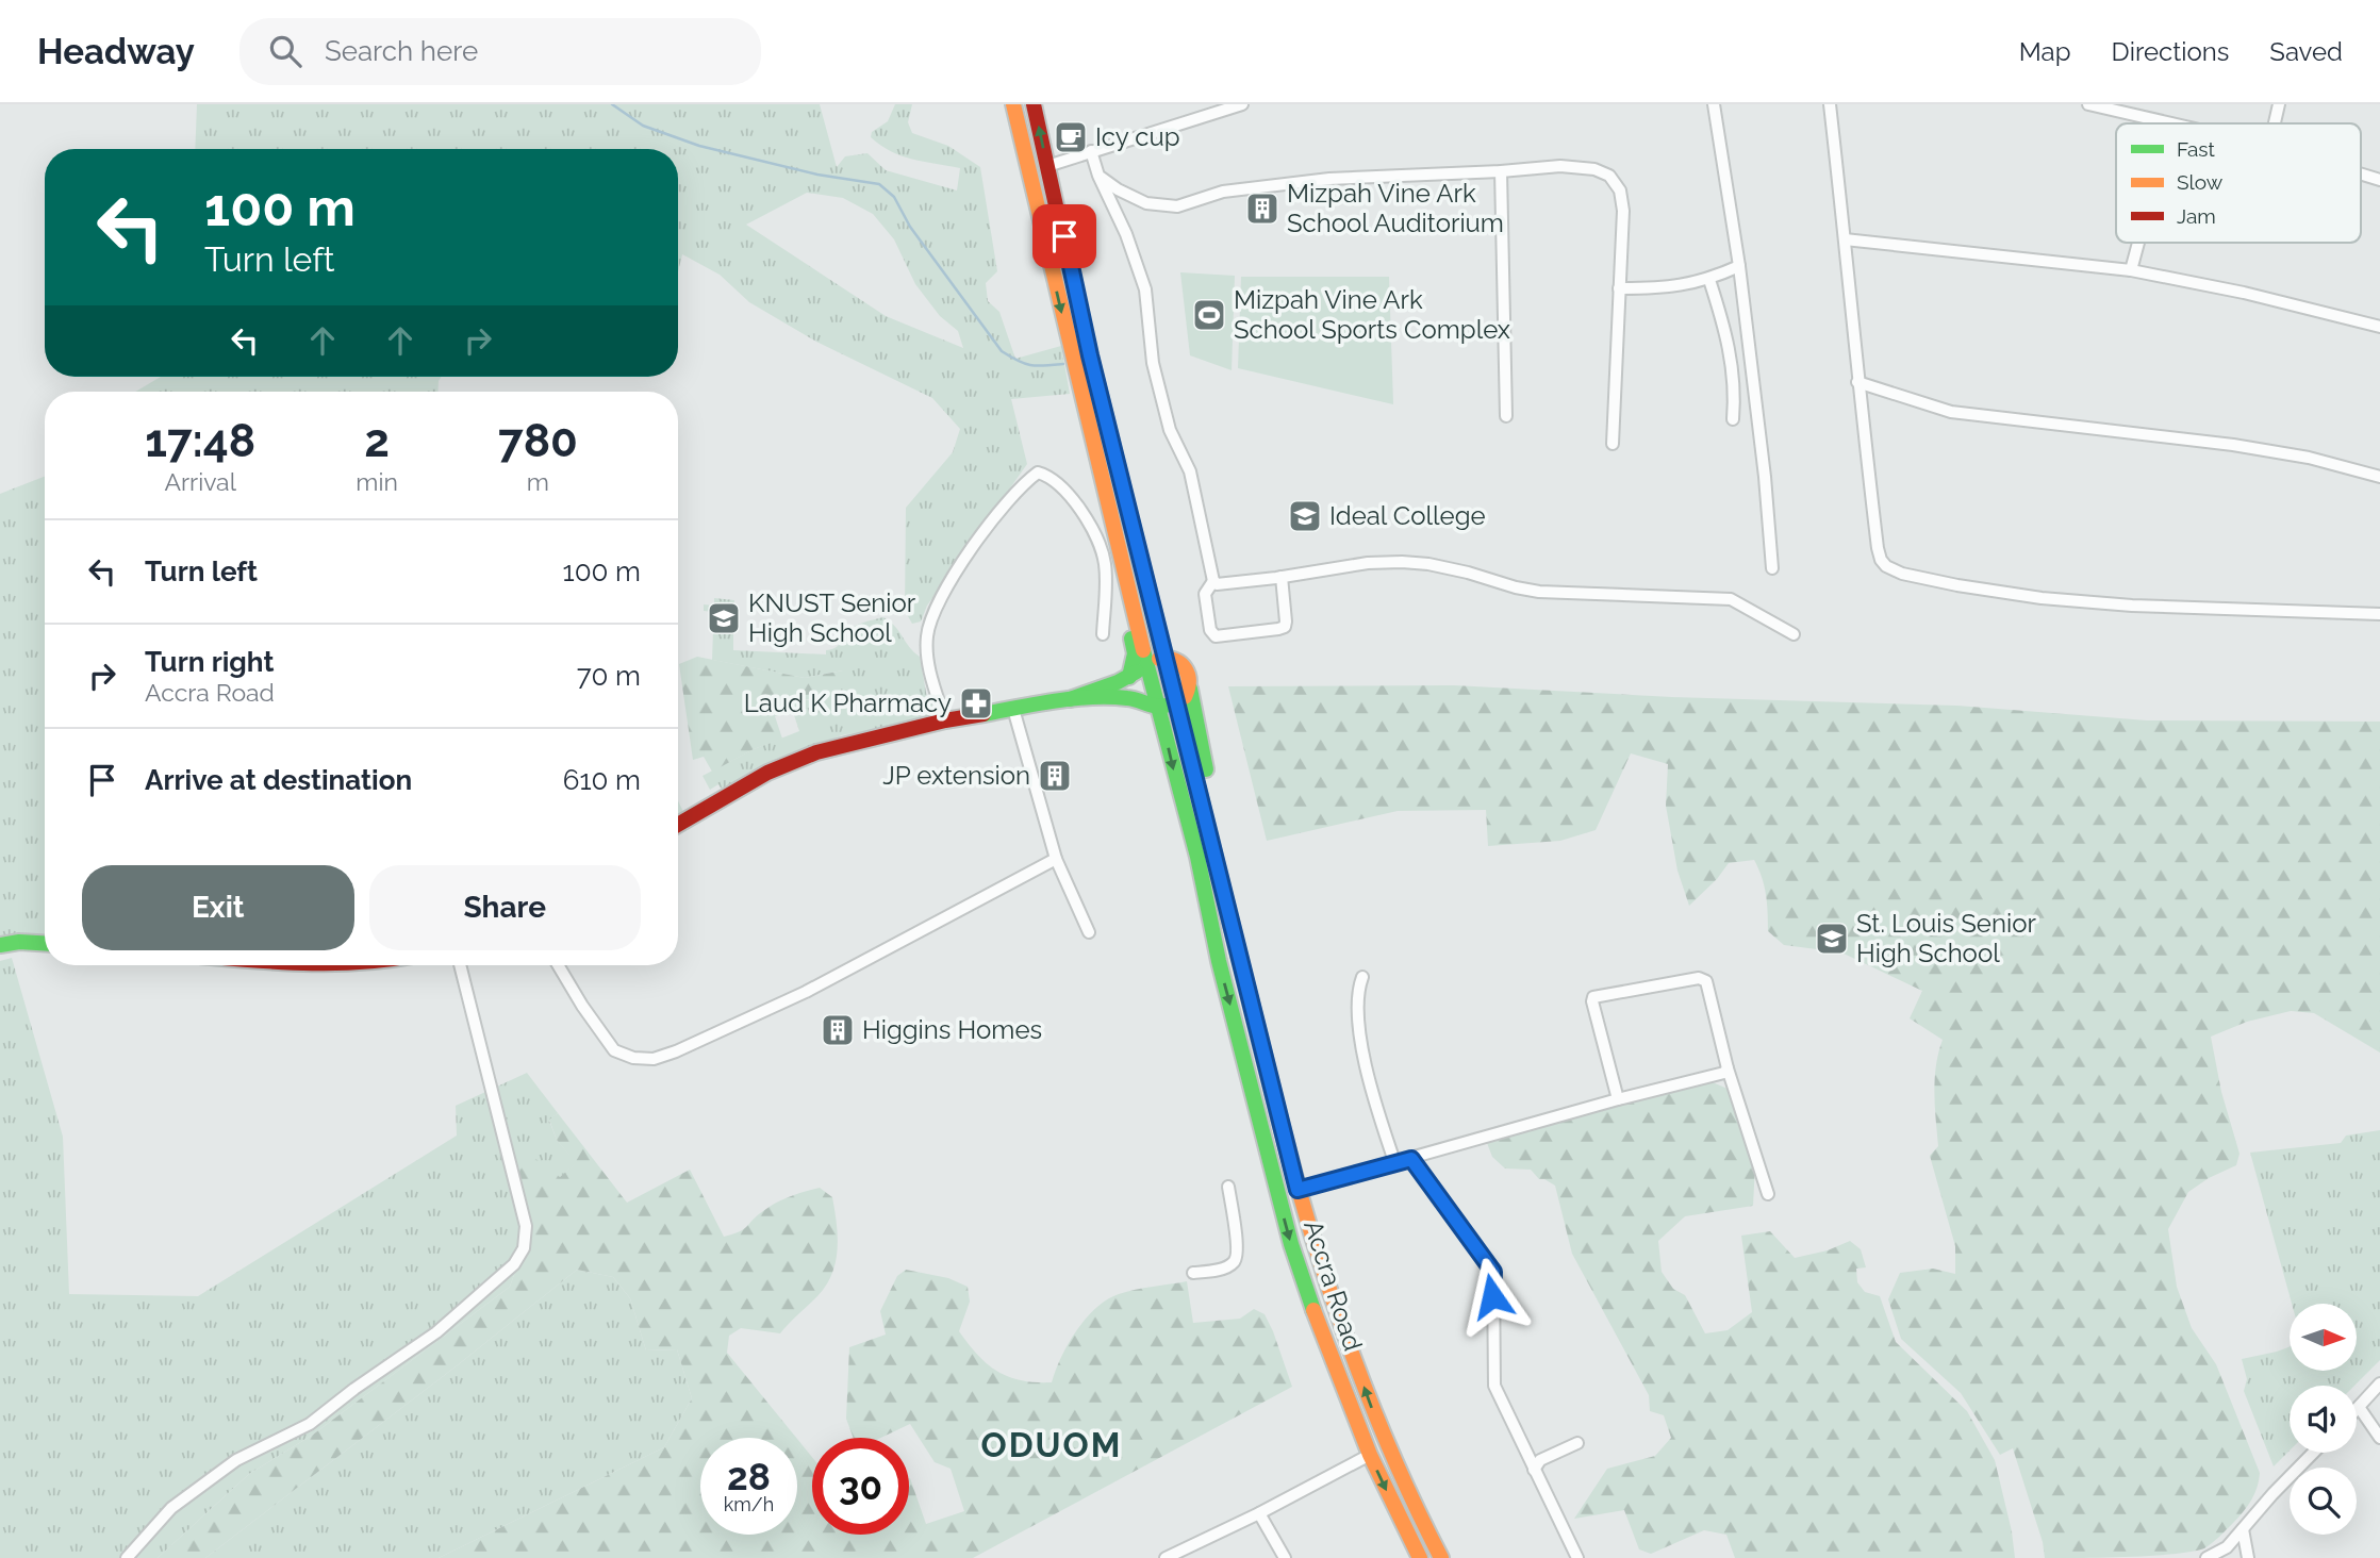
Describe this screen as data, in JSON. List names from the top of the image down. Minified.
{"streets":{"main road":["Accra Road"]},"districts":["ODUOM"],"places":{"cafe":["Icy cup"],"building":["Mizpah Vine Ark School Auditorium","JP extension","Higgins Homes"],"sports":["Mizpah Vine Ark School Sports Complex"],"school or university":["Ideal College","KNUST Senior High School","St. Louis Senior High School"],"pharmacy":["Laud K Pharmacy"]},"legend":["Fast","Slow","Jam"],"north":"right","page":{"header":"Headway","search":"Search here","nav":["Map","Directions","Saved"],"turn":["100 m","Turn left"],"eta":["17:48","Arrival","2","min","780","m"],"list":[{"name":"Turn left","value":"100 m"},{"name":"Turn right","note":"Accra Road","value":"70 m"},{"name":"Arrive at destination","value":"610 m"}],"buttons":["Exit","Share"],"speed":"28 km/h","limit":"30"}}
